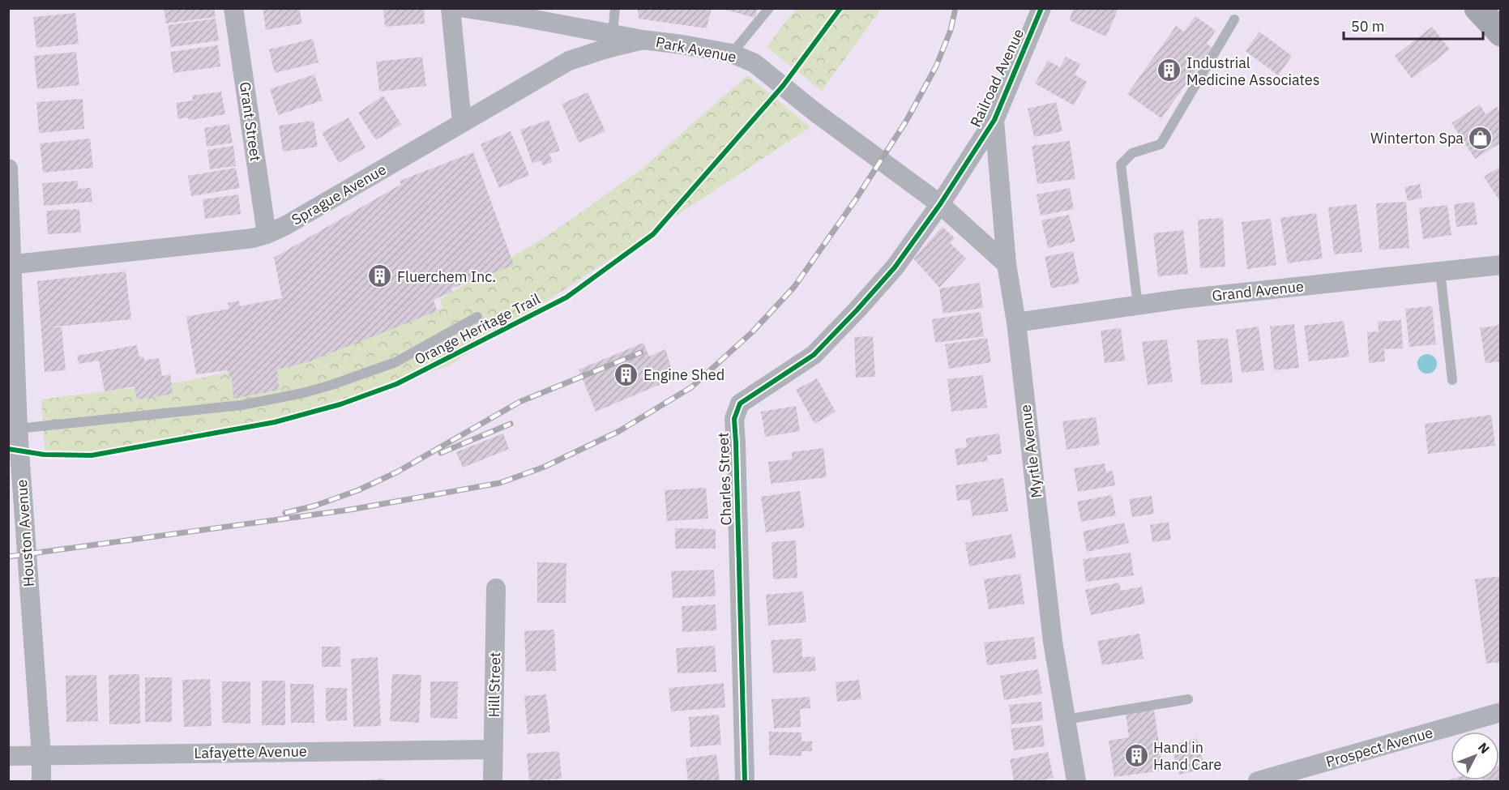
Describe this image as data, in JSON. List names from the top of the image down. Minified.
{"streets":{"street":["Park Avenue","Railroad Avenue","Grant Street","Sprague Avenue","Grand Avenue","Myrtle Avenue","Charles Street","Houston Avenue","Hill Street","Prospect Avenue","Lafayette Avenue"],"cycle path":["Orange Heritage Trail"]},"crossings":[["Park Avenue","Railroad Avenue"],["Park Avenue","Sprague Avenue"],["Park Avenue","Charles Street"],["Railroad Avenue","Myrtle Avenue"],["Railroad Avenue","Charles Street"],["Grant Street","Sprague Avenue"],["Sprague Avenue","Houston Avenue"],["Grand Avenue","Myrtle Avenue"],["Houston Avenue","Lafayette Avenue"],["Hill Street","Lafayette Avenue"]],"places":{"building":["Industrial Medicine Associates","Fluerchem Inc.","Engine Shed","Hand in Hand Care"],"shop":["Winterton Spa"]},"scale_bar":"50 m","north":"top right"}
